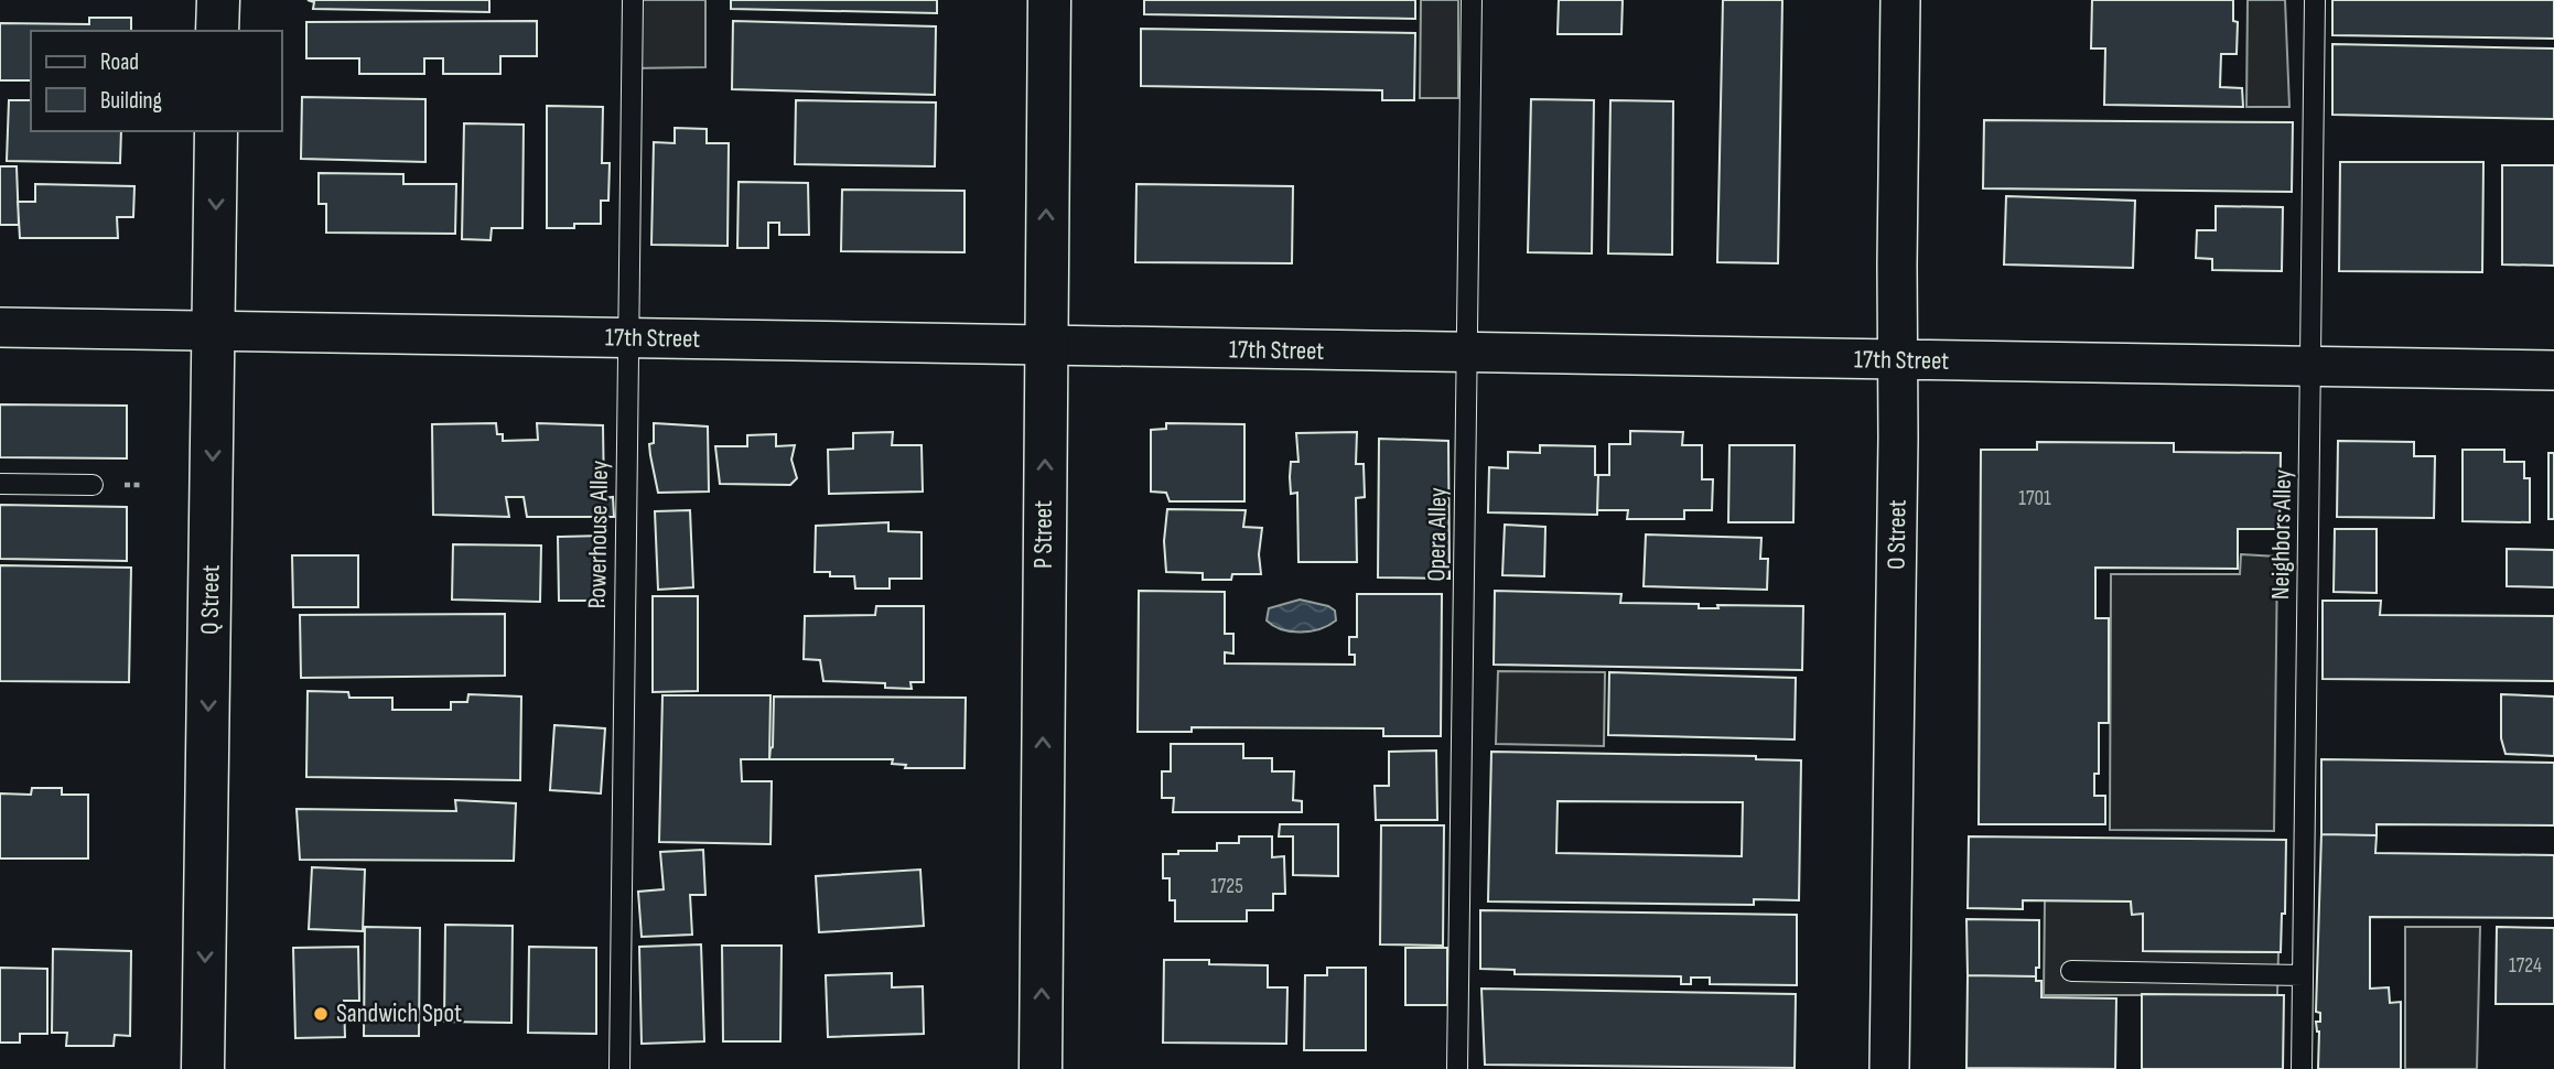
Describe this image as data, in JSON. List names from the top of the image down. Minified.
{"streets":{"main road":["P Street","Q Street"],"street":["17th Street","O Street"],"lane":["Powerhouse Alley","Opera Alley","Neighbors Alley"]},"crossings":[["17th Street","Powerhouse Alley"],["17th Street","P Street"],["17th Street","Opera Alley"],["17th Street","O Street"],["17th Street","Neighbors Alley"],["17th Street","Q Street"]],"one_way":["P Street","Q Street"],"places":["Sandwich Spot"],"house_numbers":["1701","1725","1724"],"legend":["Road","Building"]}
